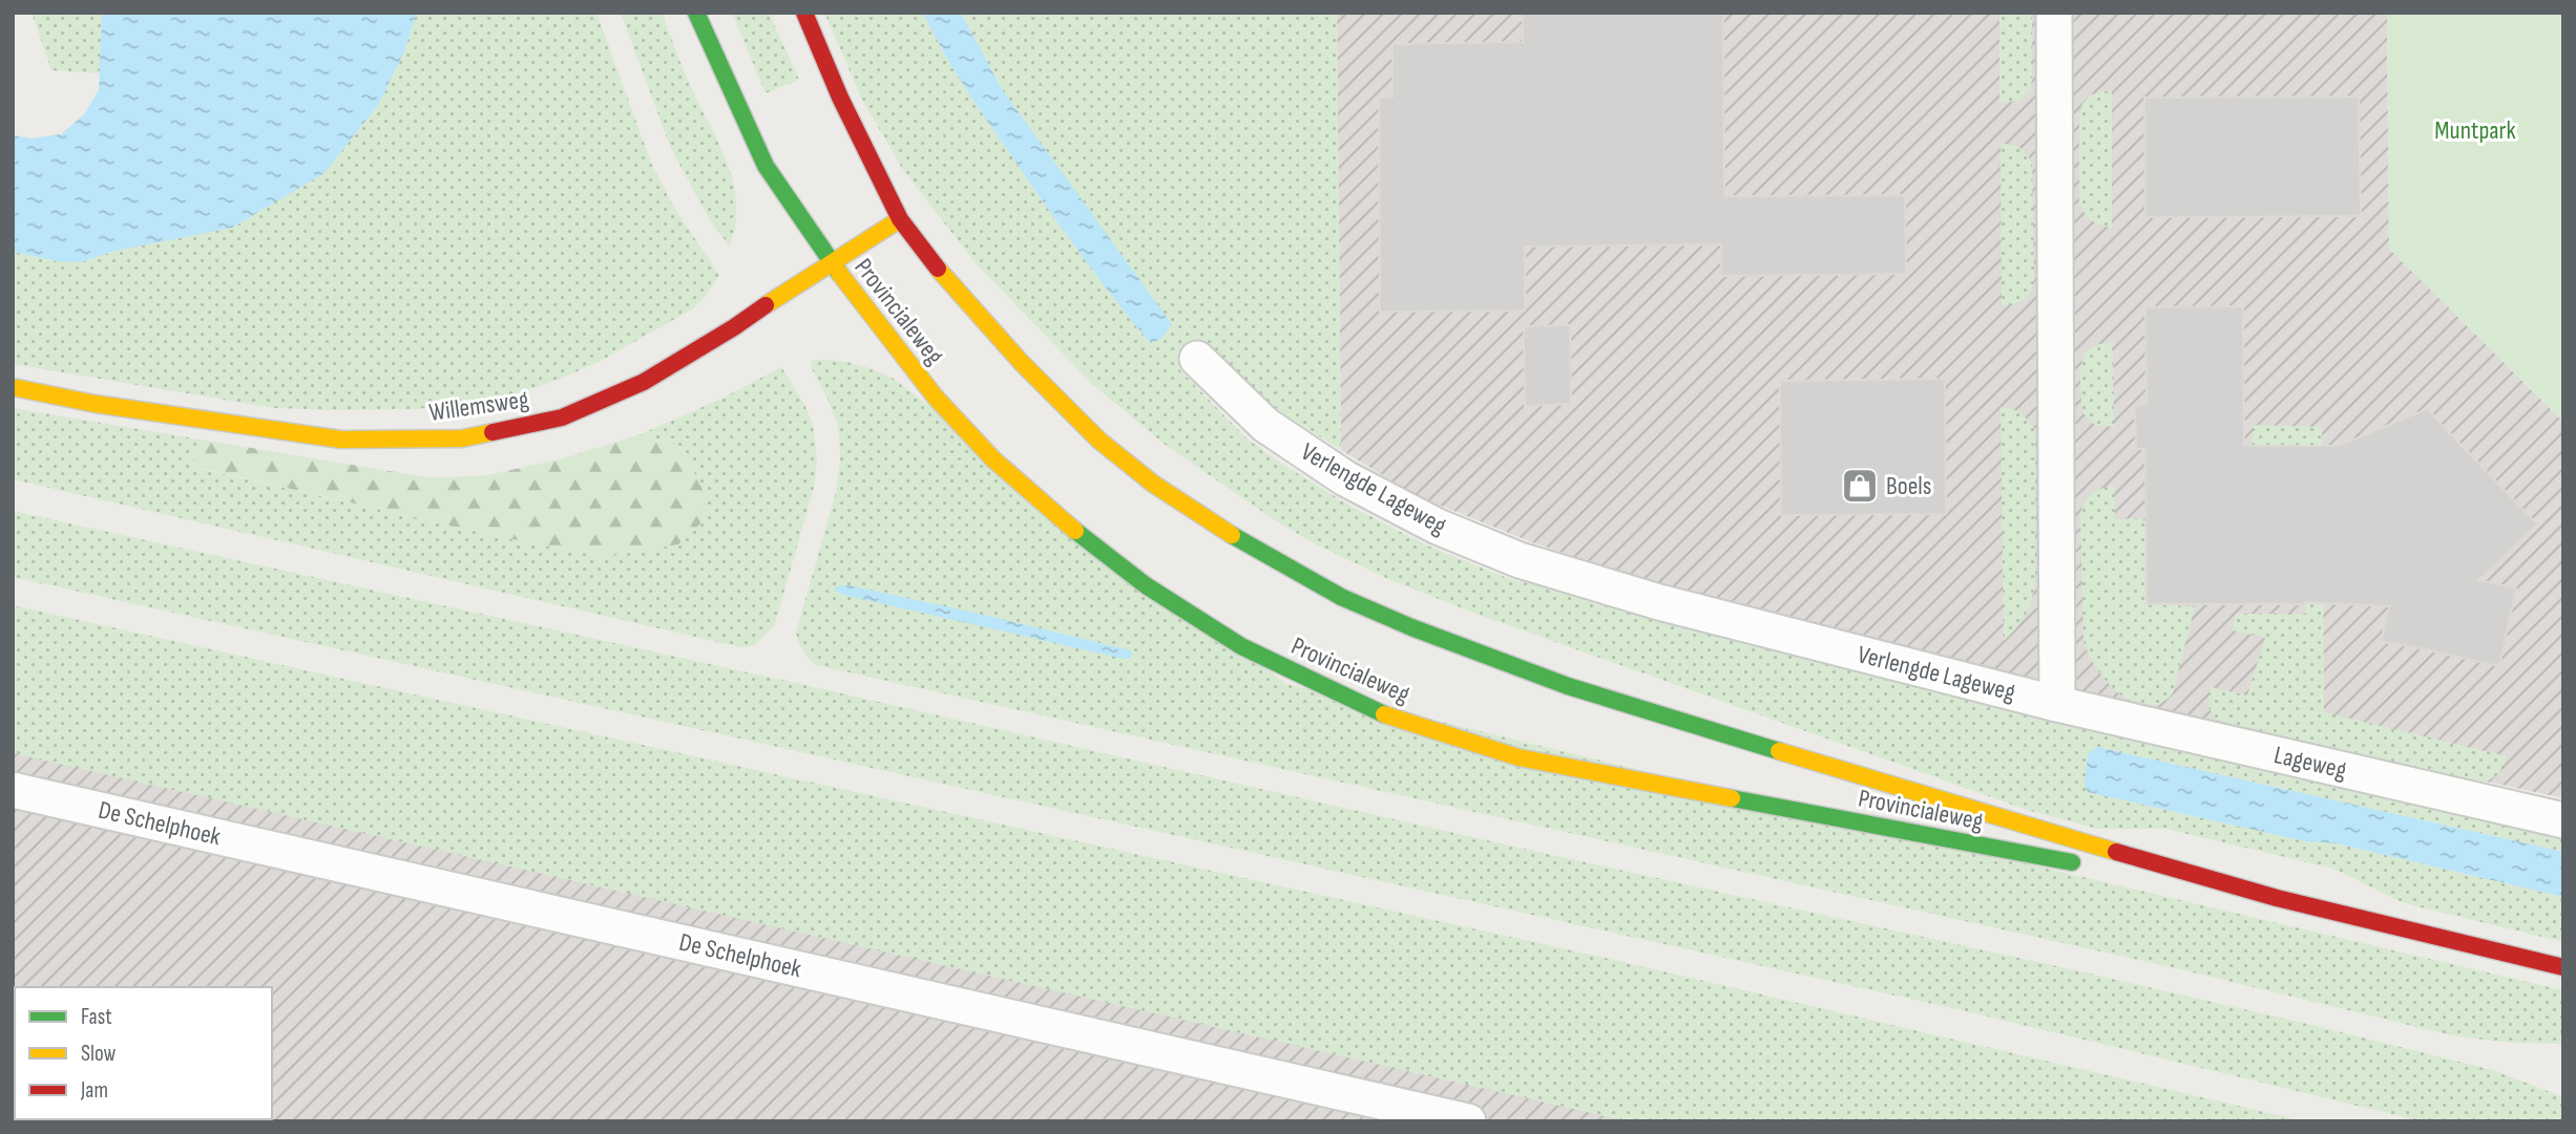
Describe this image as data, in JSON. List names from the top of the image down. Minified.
{"streets":{"main road":["Provincialeweg","Willemsweg"],"street":["Verlengde Lageweg","Lageweg","De Schelphoek"]},"crossings":[["Provincialeweg","Willemsweg"],["Verlengde Lageweg","Lageweg"]],"parks":["Muntpark"],"places":{"shop":["Boels"]},"legend":["Fast","Slow","Jam"]}
